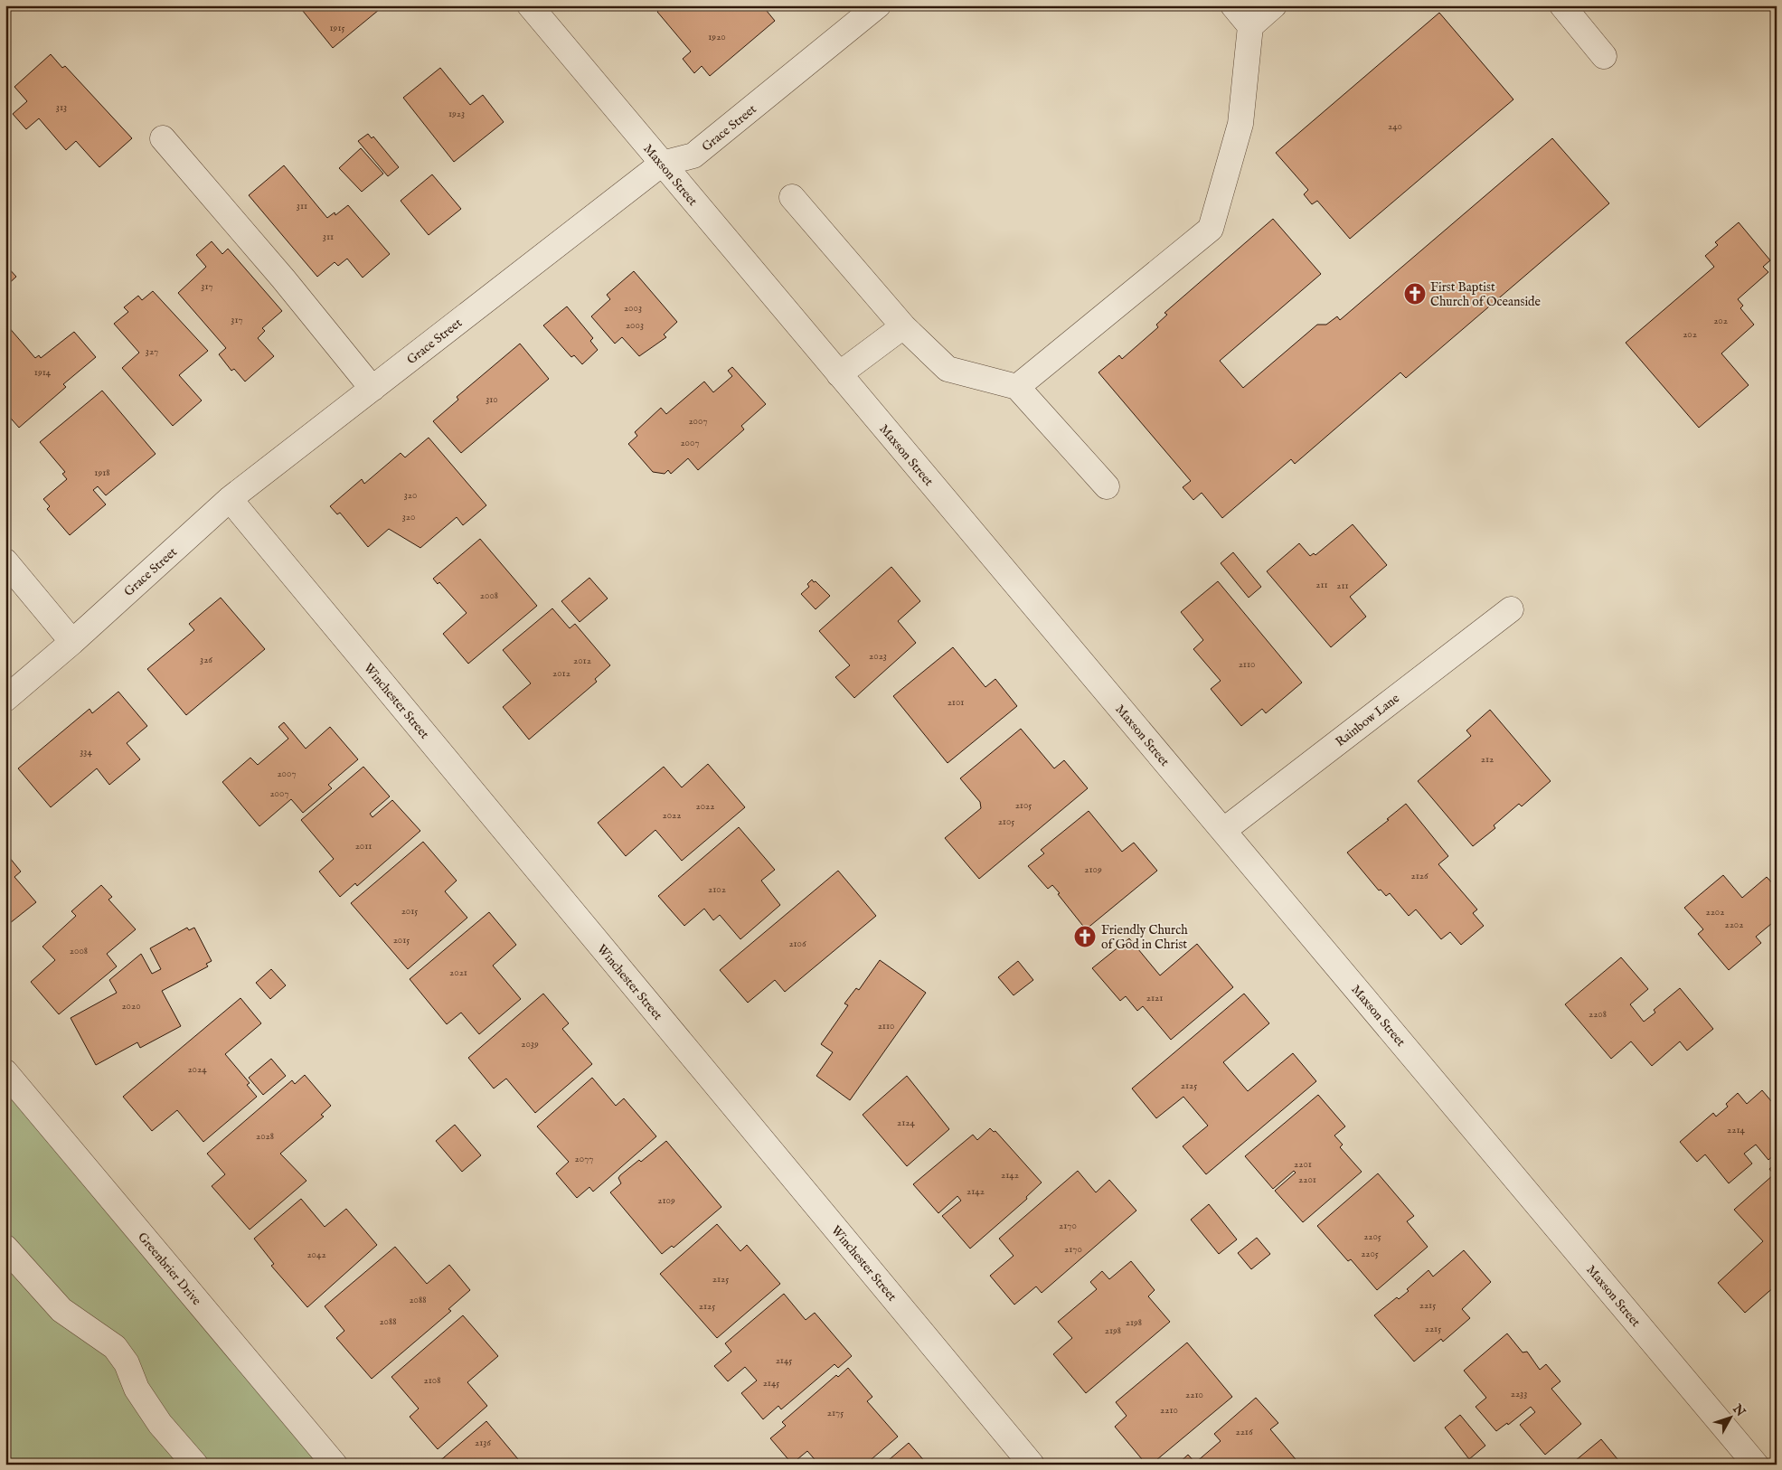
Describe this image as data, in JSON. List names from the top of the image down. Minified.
{"streets":{"street":["Grace Street","Maxson Street","Winchester Street","Rainbow Lane","Greenbrier Drive"]},"crossings":[["Grace Street","Maxson Street"],["Grace Street","Winchester Street"],["Maxson Street","Rainbow Lane"]],"places":{"church":["First Baptist Church of Oceanside","Friendly Church of God in Christ"]},"house_numbers":["1915","1920","313","1923","240","311","311","317","2003","317","202","2003","202","327","1914","310","2007","2007","1918","320","320","211","211","2008","2023","326","2012","2110","2012","2101","334","212","2007","2007","2105","2022","2022","2105","2011","2109","2126","2102","2015","2202","2202","2015","2106","2008","2021","2121","2020","2208","2110","2039","2024","2125","2124","2214","2028","2077","2201","2142","2201","2142","2109","2170","2205","2170","2205","2042","2125","2088","2215","2125","2088","2198","2215","2198","2145","2108","2145","2233","2210","2210","2175","2216","2136"],"north":"top right"}
